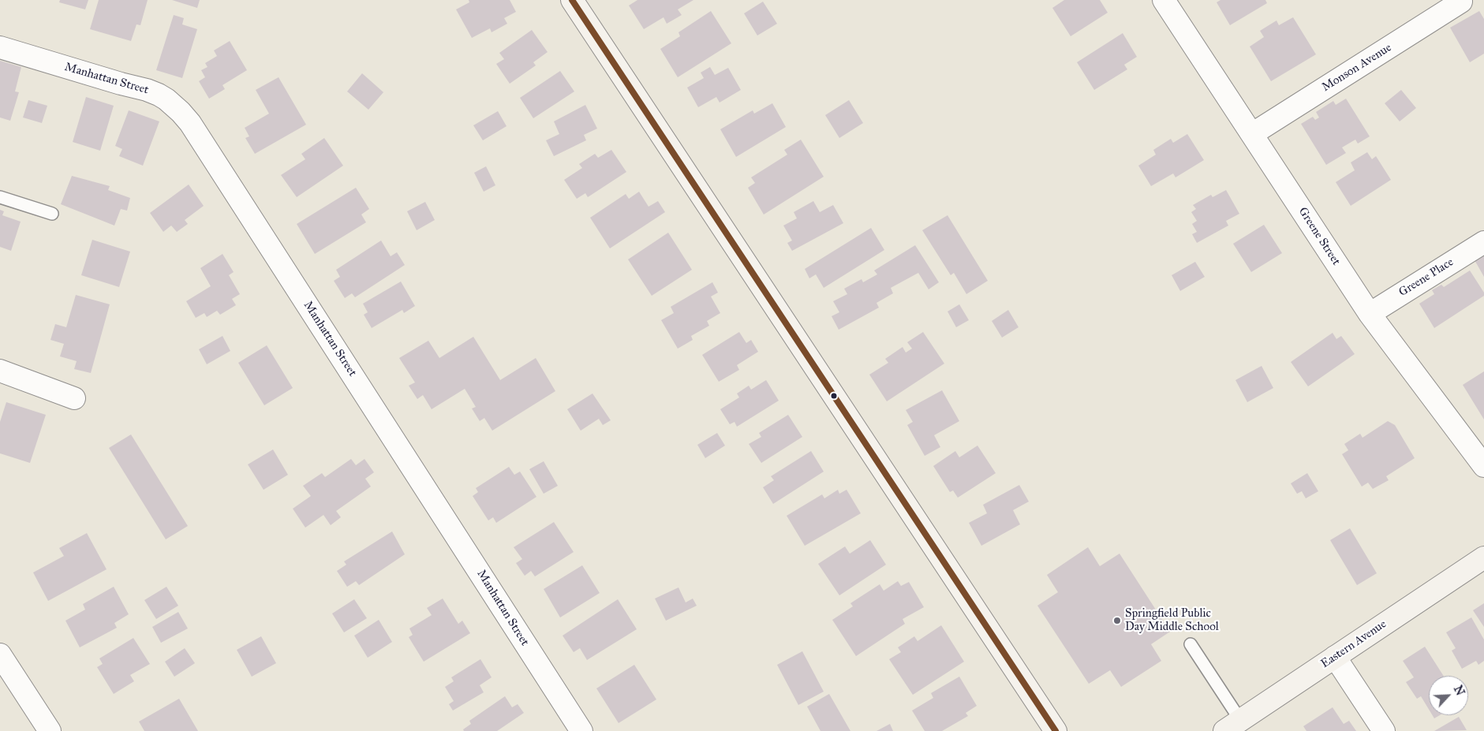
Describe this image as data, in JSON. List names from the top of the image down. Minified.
{"streets":{"main road":["Eastern Avenue"],"street":["Monson Avenue","Manhattan Street","Greene Street","Greene Place"]},"crossings":[["Monson Avenue","Greene Street"],["Greene Street","Greene Place"]],"places":["Springfield Public Day Middle School"],"north":"top right"}
